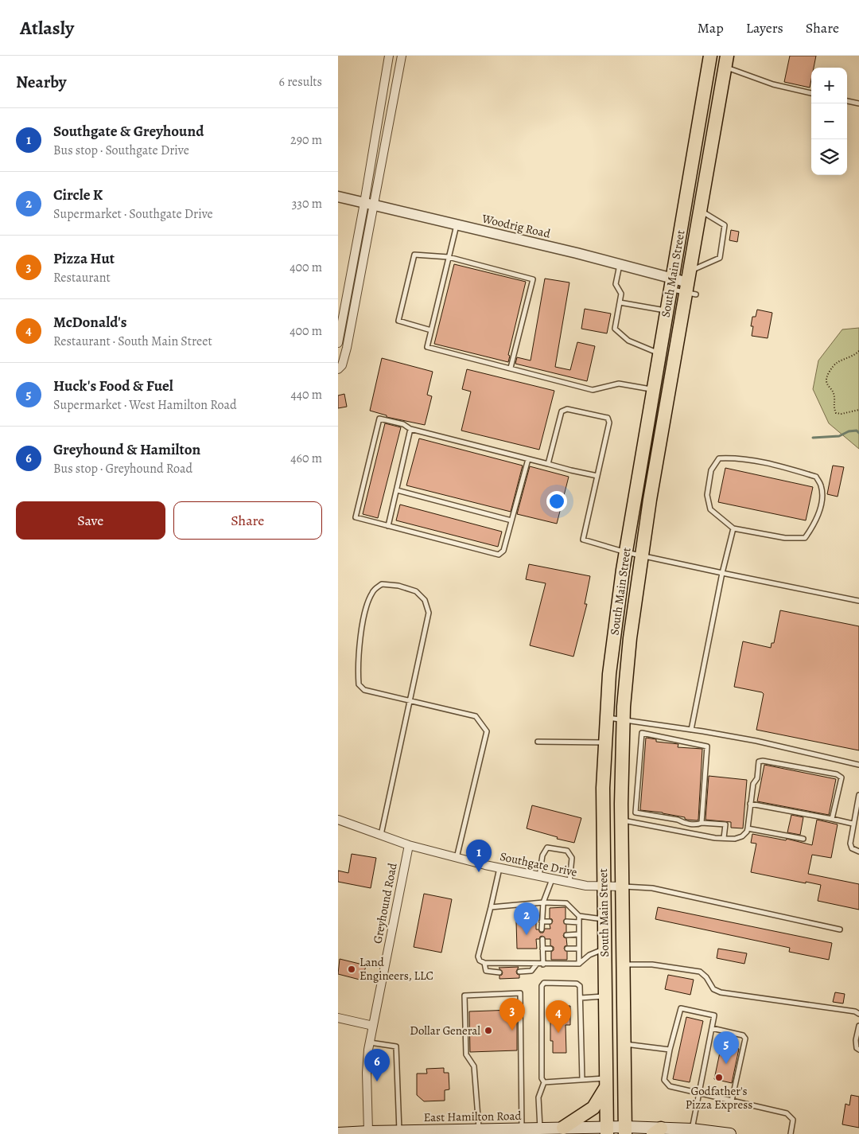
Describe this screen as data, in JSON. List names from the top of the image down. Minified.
{"streets":{"highway":["South Main Street"],"main road":["East Hamilton Road"],"street":["Woodrig Road","Southgate Drive","Greyhound Road"]},"crossings":[["Woodrig Road","South Main Street"],["South Main Street","Southgate Drive"],["South Main Street","East Hamilton Road"],["Southgate Drive","Greyhound Road"],["Greyhound Road","East Hamilton Road"]],"places":["Land Engineers, LLC","Dollar General","Godfather's Pizza Express"],"page":{"header":"Atlasly","nav":["Map","Layers","Share"],"heading":["Nearby","6 results"],"map_buttons":["+","−"],"list":[{"mark":"1","name":"Southgate & Greyhound","note":"Bus stop · Southgate Drive","value":"290 m"},{"mark":"2","name":"Circle K","note":"Supermarket · Southgate Drive","value":"330 m"},{"mark":"3","name":"Pizza Hut","note":"Restaurant","value":"400 m"},{"mark":"4","name":"McDonald's","note":"Restaurant · South Main Street","value":"400 m"},{"mark":"5","name":"Huck's Food & Fuel","note":"Supermarket · West Hamilton Road","value":"440 m"},{"mark":"6","name":"Greyhound & Hamilton","note":"Bus stop · Greyhound Road","value":"460 m"}],"buttons":["Save","Share"],"pins":["1","2","3","4","5","6"]}}
